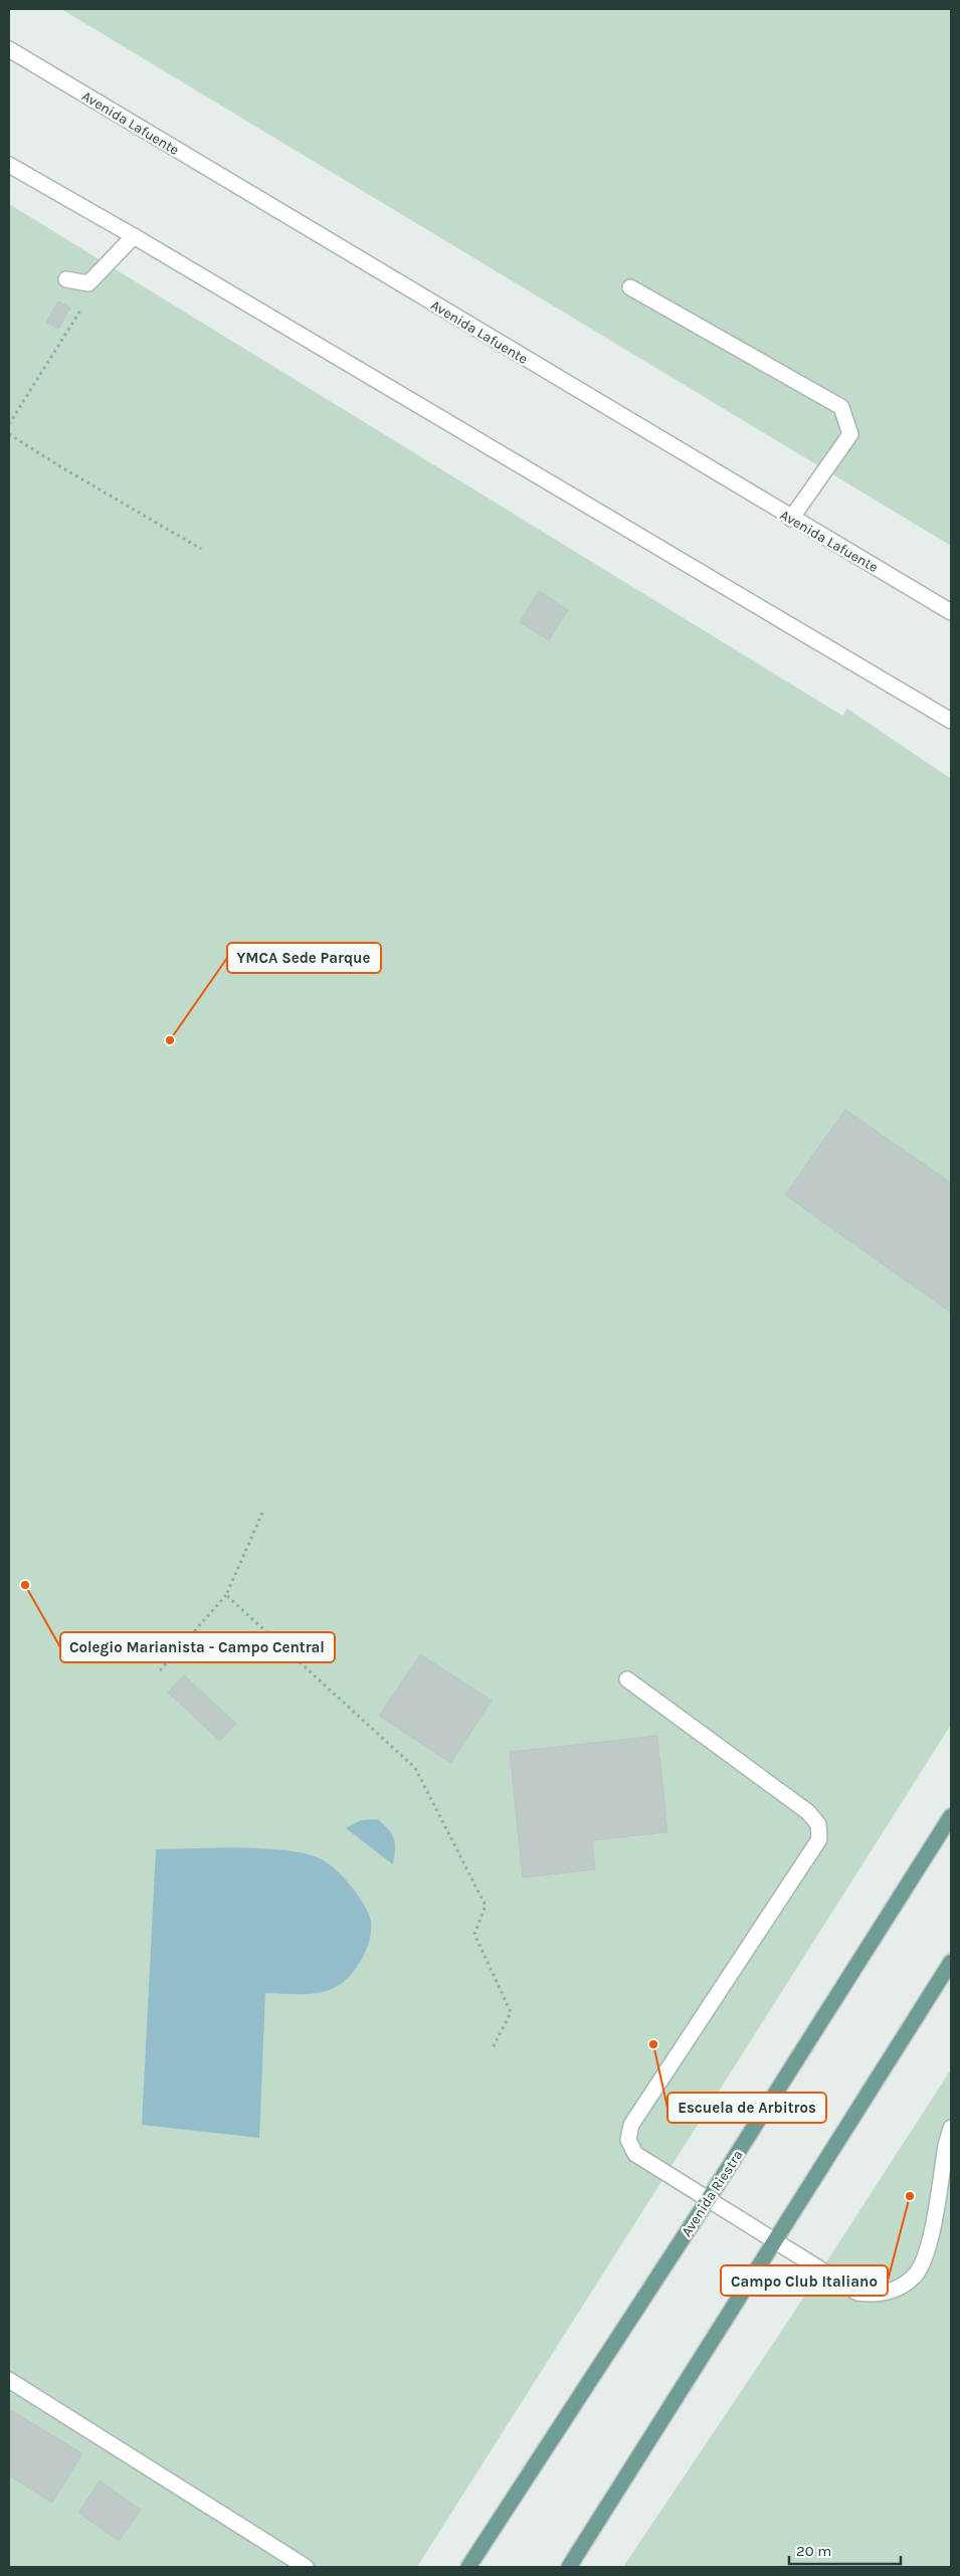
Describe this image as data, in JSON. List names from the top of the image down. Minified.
{"streets":{"main road":["Avenida Riestra"],"street":["Avenida Lafuente"]},"places":["YMCA Sede Parque","Colegio Marianista - Campo Central","Escuela de Arbitros","Campo Club Italiano"],"scale_bar":"20 m"}
